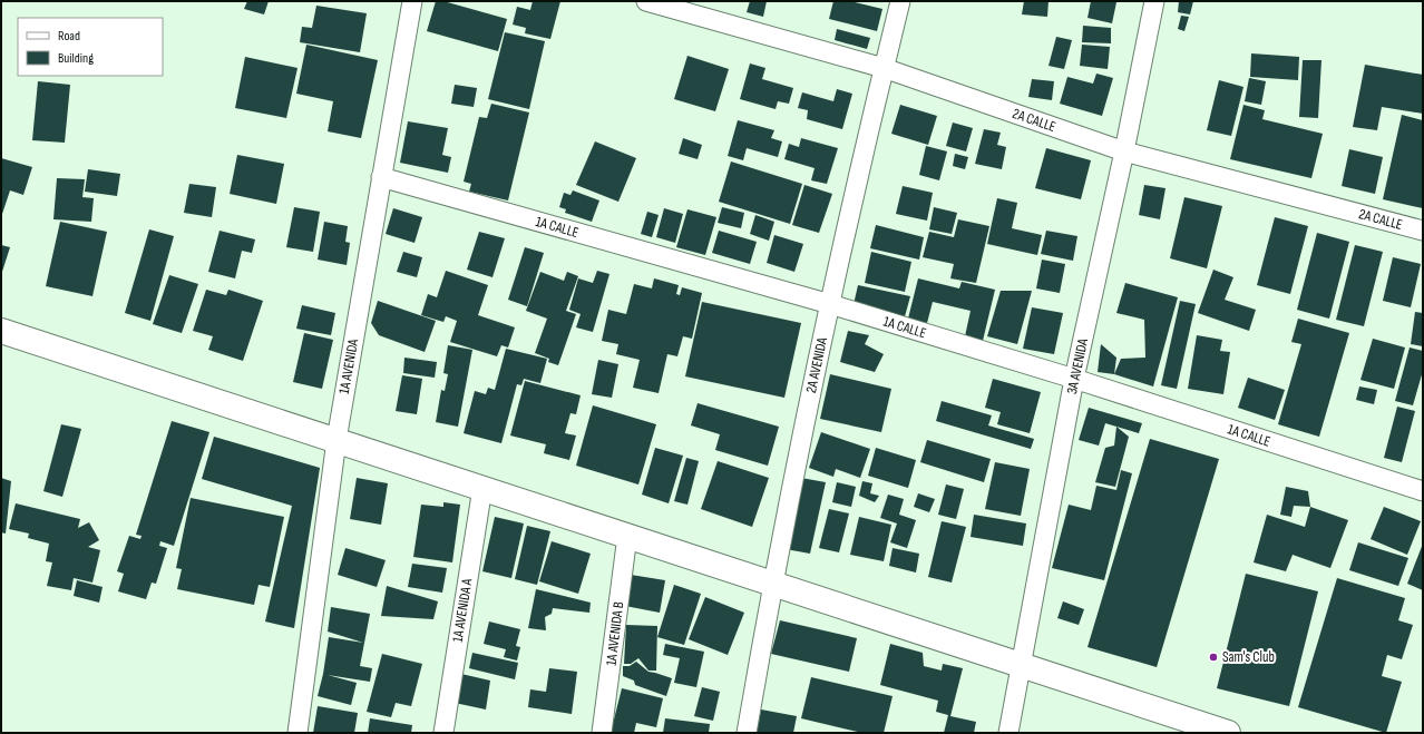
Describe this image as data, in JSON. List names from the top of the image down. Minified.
{"streets":{"street":["2A CALLE","1A CALLE","2A AVENIDA","1A AVENIDA","3A AVENIDA","1A AVENIDA A","1A AVENIDA B"]},"crossings":[["2A CALLE","2A AVENIDA"],["2A CALLE","3A AVENIDA"],["1A CALLE","2A AVENIDA"],["1A CALLE","1A AVENIDA"],["1A CALLE","3A AVENIDA"]],"places":["Sam's Club"],"legend":["Road","Building"]}
